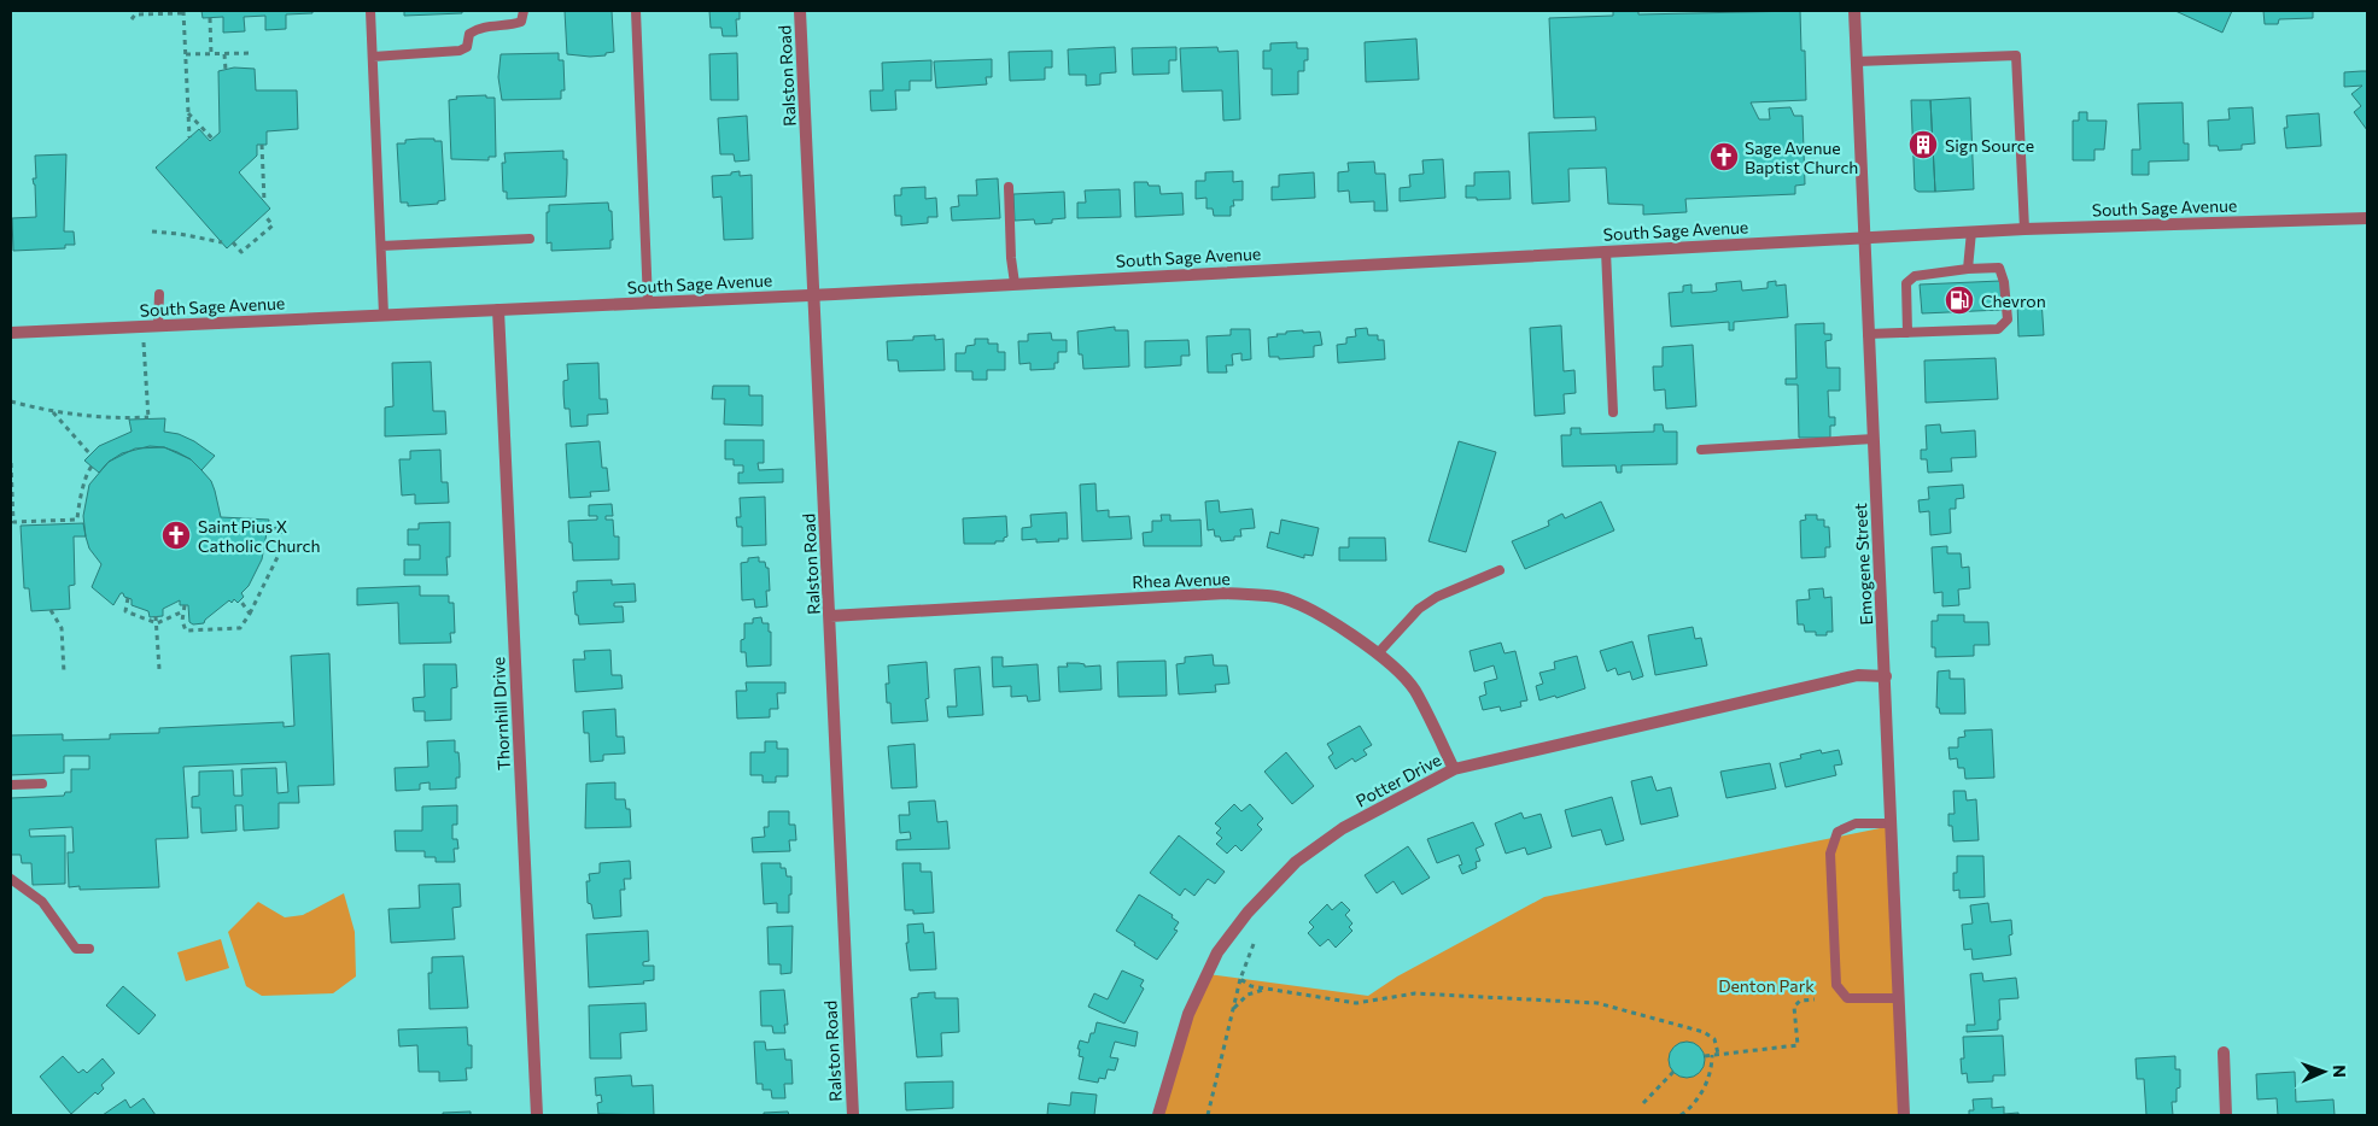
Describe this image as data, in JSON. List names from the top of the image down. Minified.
{"streets":{"street":["Ralston Road","South Sage Avenue","Emogene Street","Rhea Avenue","Thornhill Drive","Potter Drive"]},"crossings":[["Ralston Road","South Sage Avenue"],["Ralston Road","Rhea Avenue"],["South Sage Avenue","Emogene Street"],["South Sage Avenue","Thornhill Drive"],["Emogene Street","Potter Drive"],["Rhea Avenue","Potter Drive"]],"parks":["Denton Park"],"places":{"building":["Sign Source"],"church":["Sage Avenue Baptist Church","Saint Pius X Catholic Church"],"fuel station":["Chevron"]},"north":"right"}
